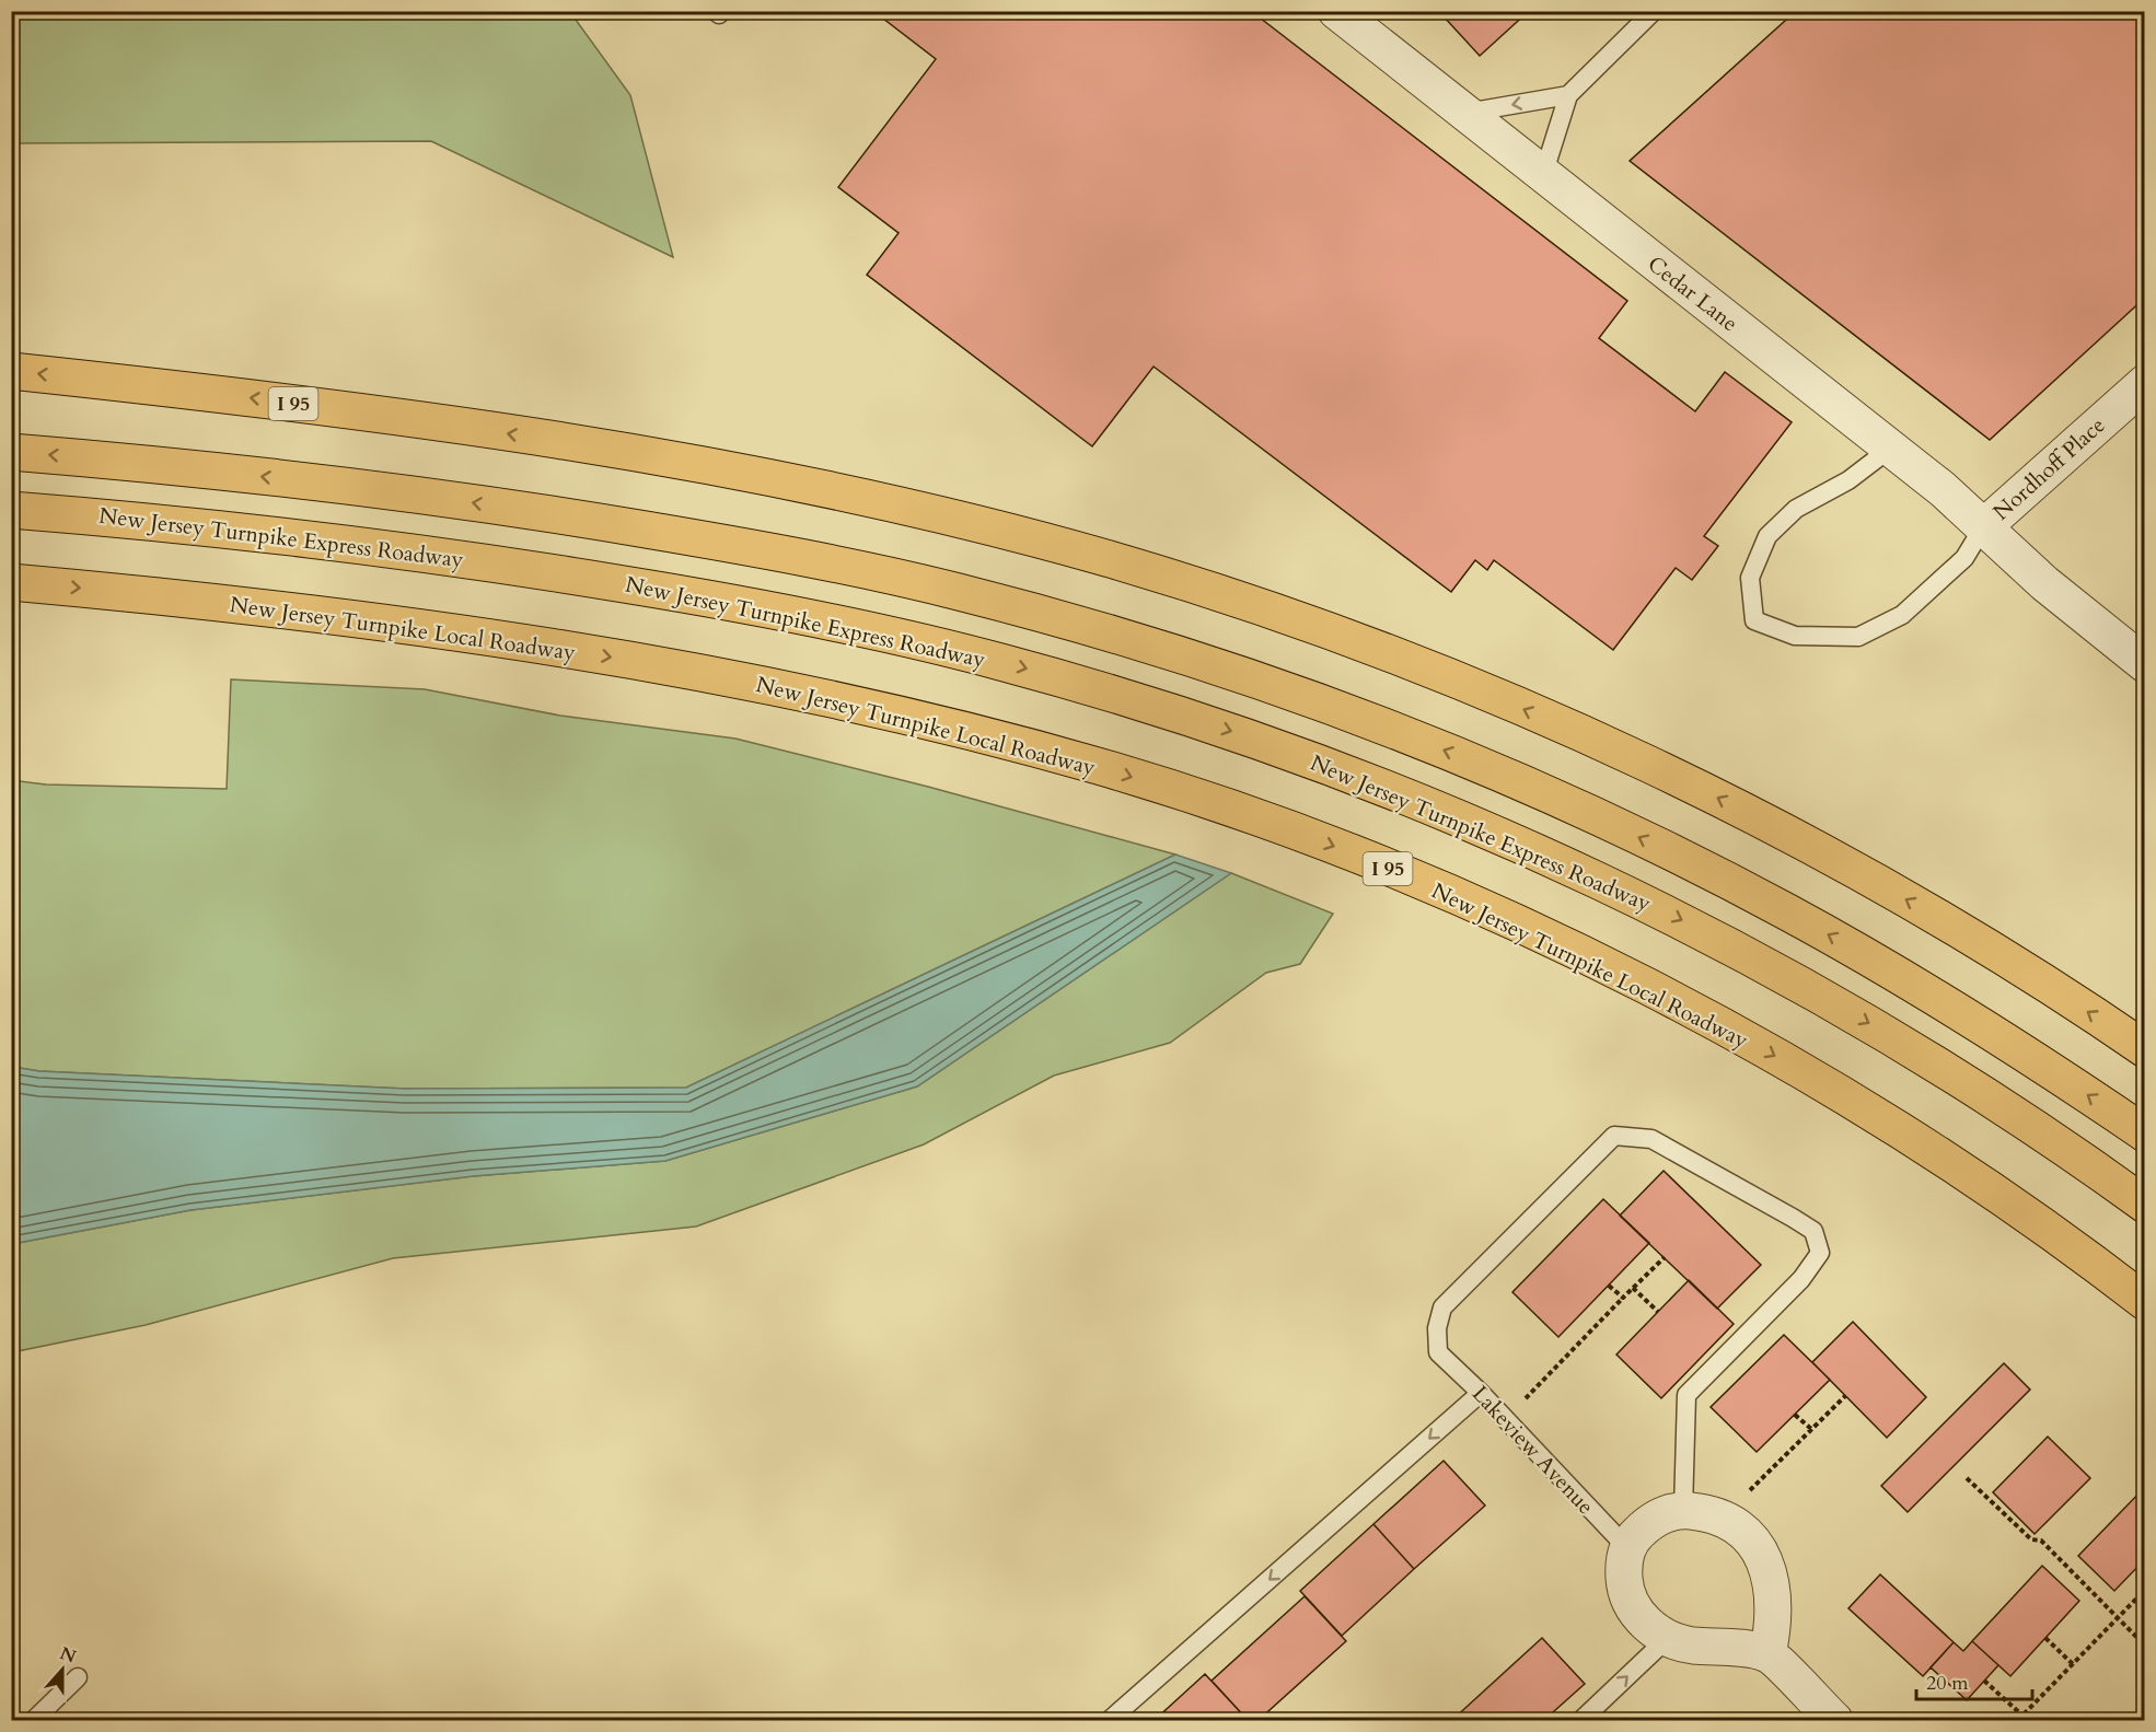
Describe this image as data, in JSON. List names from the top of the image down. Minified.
{"streets":{"highway":["I 95","New Jersey Turnpike Express Roadway","New Jersey Turnpike Local Roadway"],"street":["Cedar Lane","Nordhoff Place"],"lane":["Lakeview Avenue"]},"crossings":[["Cedar Lane","Nordhoff Place"]],"scale_bar":"20 m","north":"top"}
